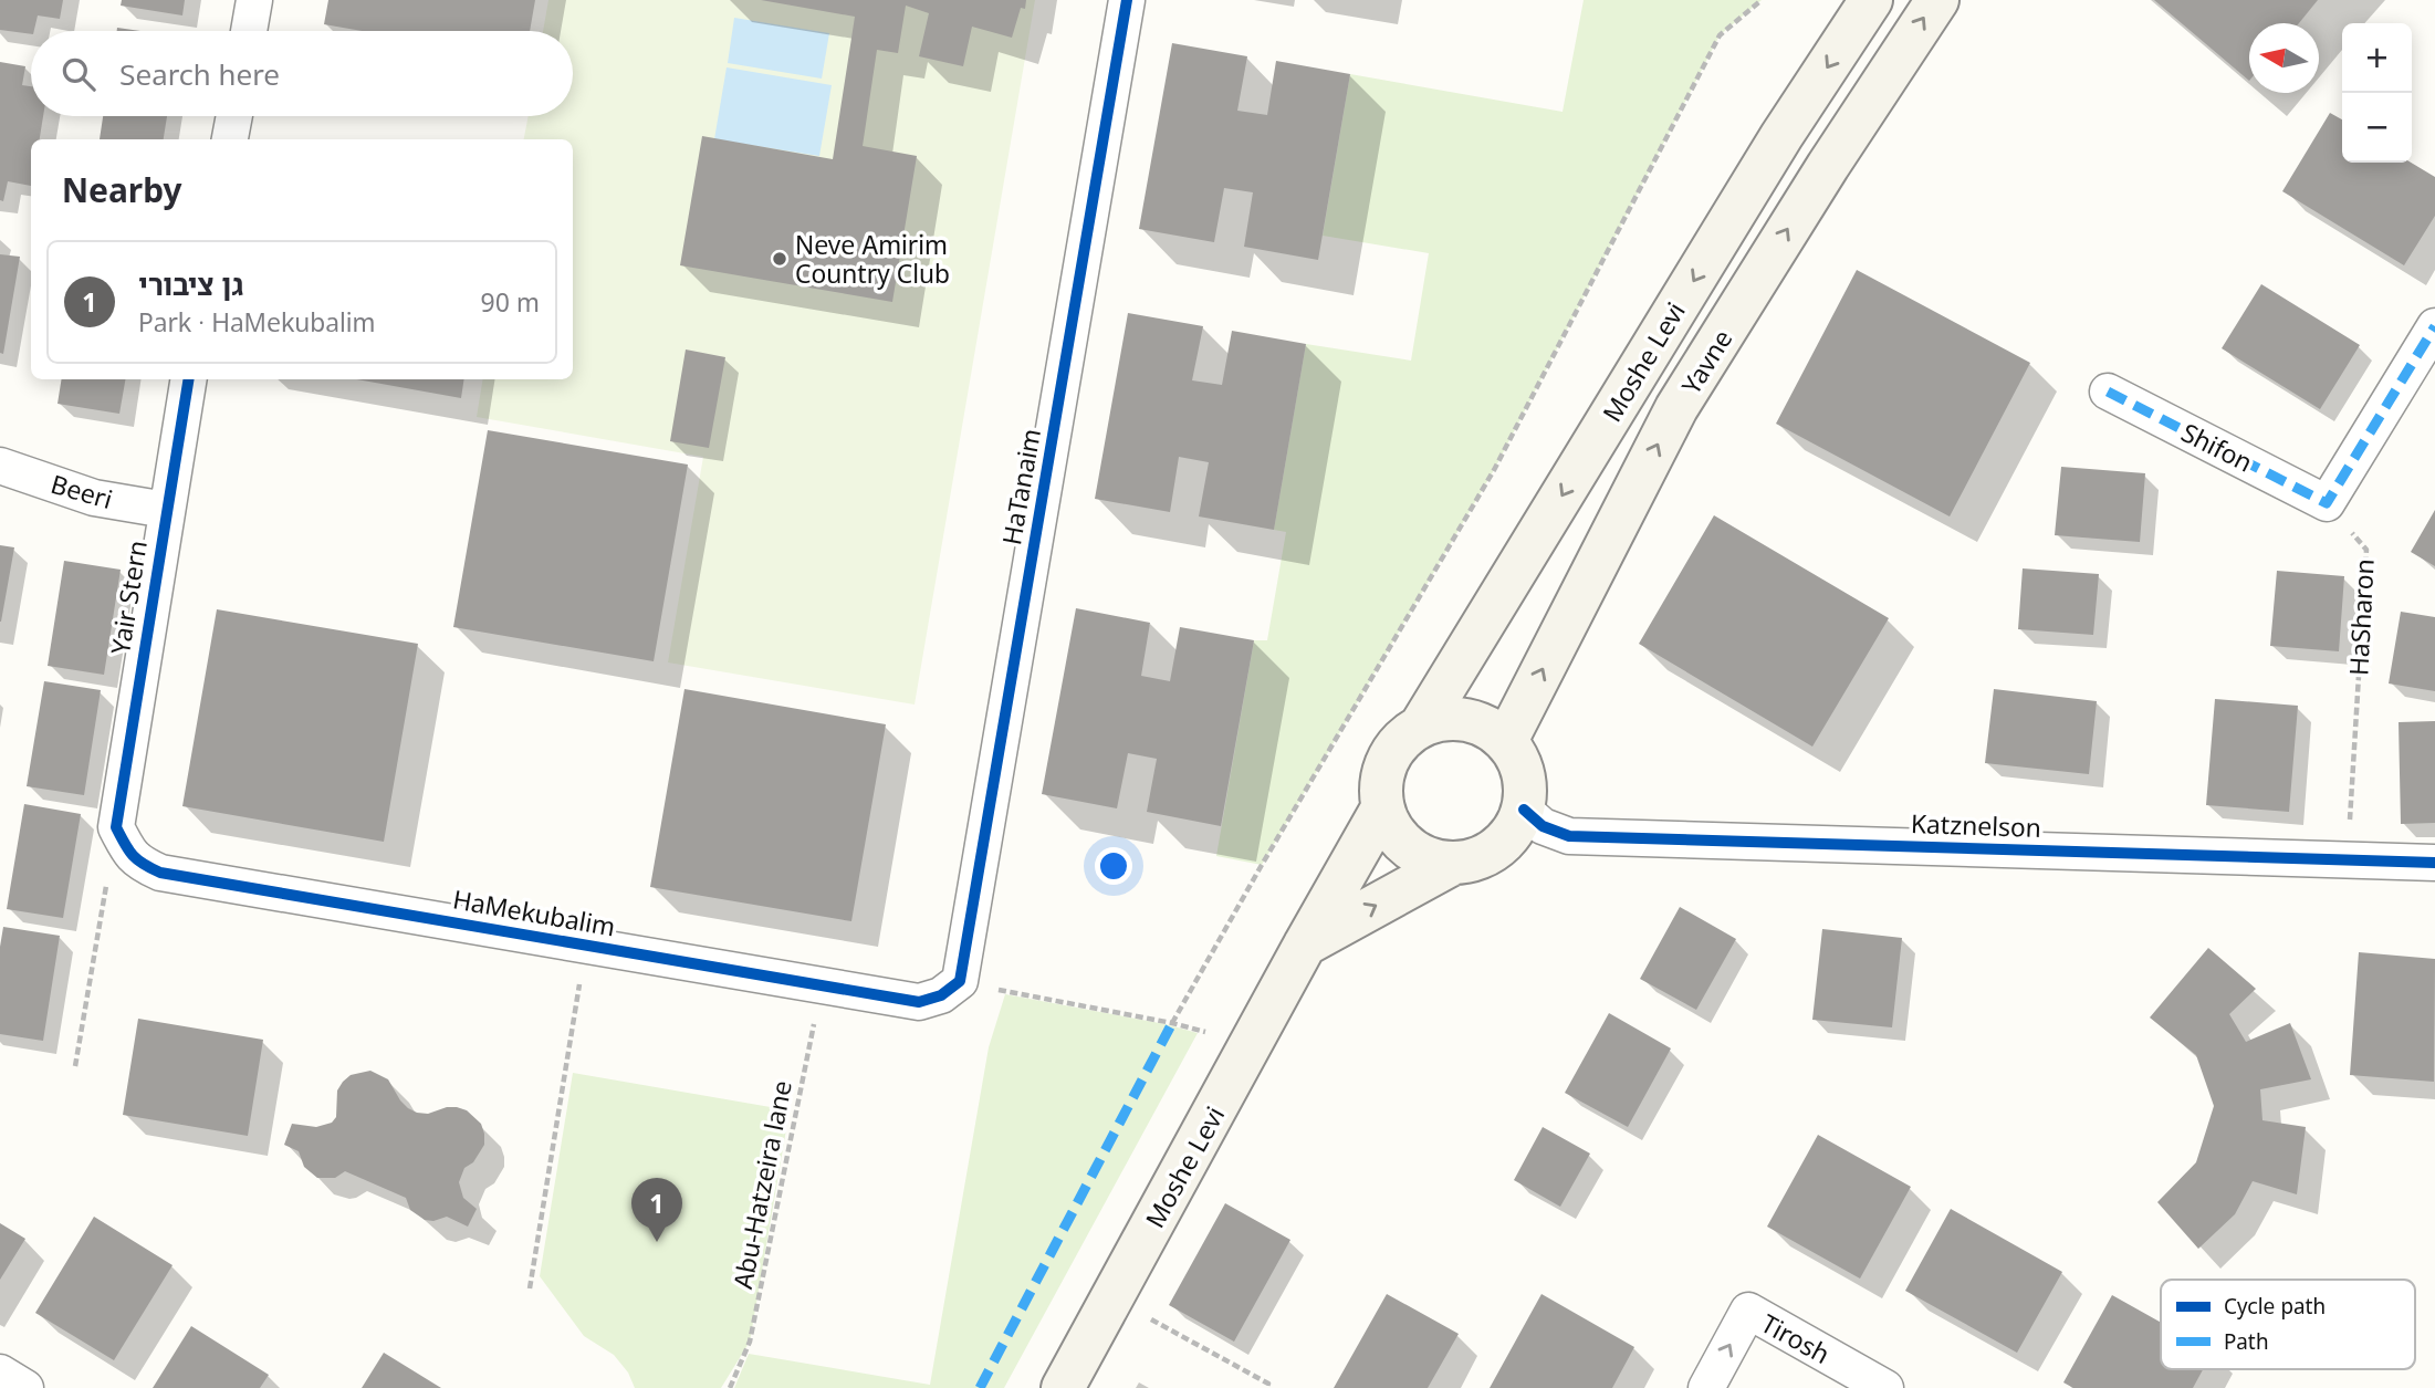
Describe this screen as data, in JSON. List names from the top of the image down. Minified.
{"streets":{"street":["Moshe Levi","Yavne","Shifon","HaTanaim","Beeri","Yair Stern","Katznelson","HaMekubalim","Tirosh"],"path":["HaSharon","Abu-Hatzeira lane"]},"crossings":[["Moshe Levi","Yavne"],["Moshe Levi","Katznelson"],["Yavne","Katznelson"],["Shifon","HaSharon"],["HaTanaim","HaMekubalim"],["Beeri","Yair Stern"],["Yair Stern","HaMekubalim"],["HaSharon","Katznelson"],["HaMekubalim","Abu-Hatzeira lane"]],"one_way":["Moshe Levi","Yavne"],"places":["Neve Amirim Country Club"],"legend":["Cycle path","Path"],"north":"left","page":{"map_buttons":["+","−"],"search":"Search here","heading":"Nearby","list":[{"mark":"1","name":"גן ציבורי","note":"Park · HaMekubalim","value":"90 m"}],"pins":"1"}}
